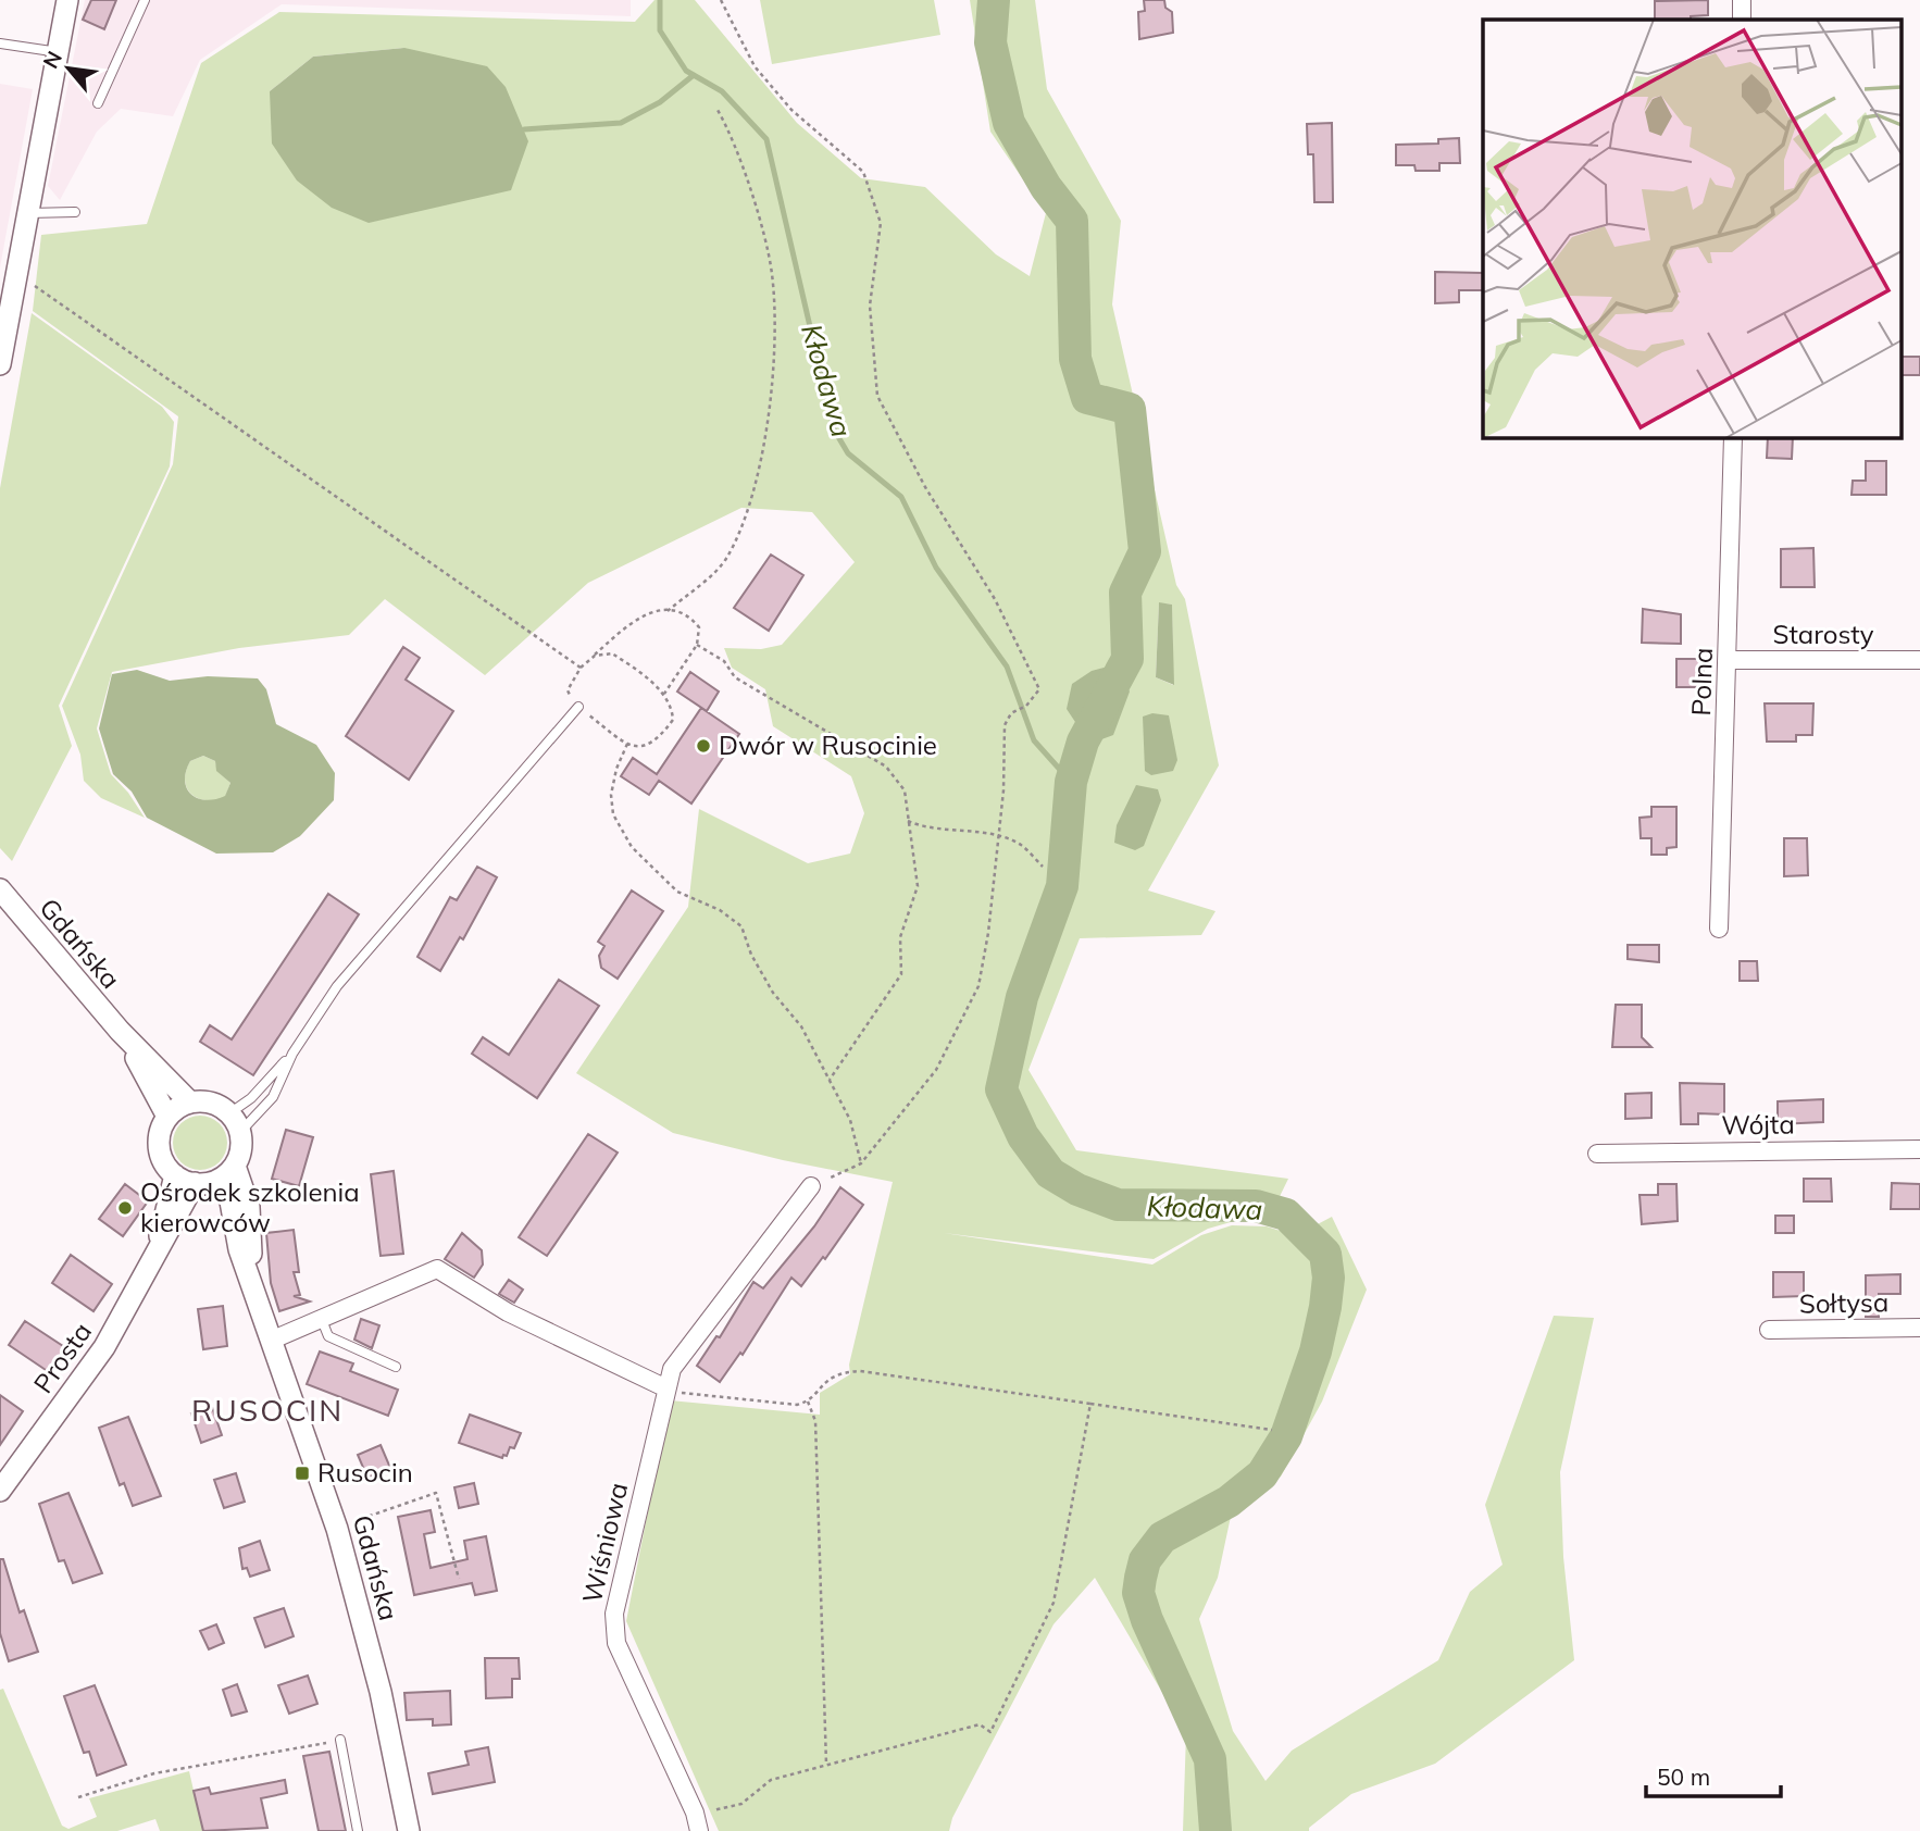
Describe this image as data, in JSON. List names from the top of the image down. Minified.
{"streets":{"street":["Starosty","Polna","Gdańska","Wójta","Sołtysa","Prosta","Wiśniowa"]},"crossings":[["Starosty","Polna"],["Gdańska","Prosta"]],"districts":["RUSOCIN"],"water":["Kłodawa"],"places":{"other":["Dwór w Rusocinie","Ośrodek szkolenia kierowców"],"transit":["Rusocin"]},"scale_bar":"50 m","north":"top left"}
